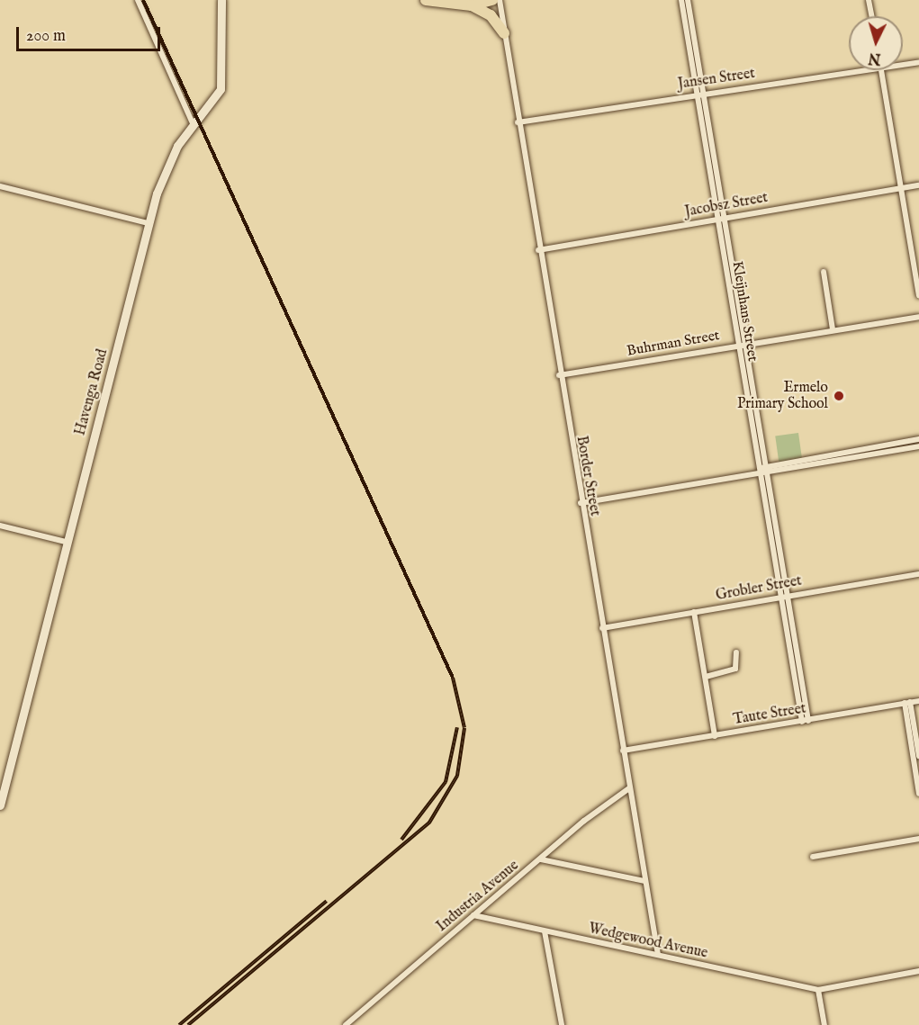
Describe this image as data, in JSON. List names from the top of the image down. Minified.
{"streets":{"street":["Jansen Street","Jacobsz Street","Kleijnhans Street","Buhrman Street","Havenga Road","Border Street","Grobler Street","Taute Street","Industria Avenue","Wedgewood Avenue"]},"crossings":[["Jansen Street","Kleijnhans Street"],["Jansen Street","Border Street"],["Jacobsz Street","Kleijnhans Street"],["Jacobsz Street","Border Street"],["Kleijnhans Street","Buhrman Street"],["Kleijnhans Street","Grobler Street"],["Kleijnhans Street","Taute Street"],["Buhrman Street","Border Street"],["Border Street","Grobler Street"],["Border Street","Taute Street"],["Border Street","Industria Avenue"],["Border Street","Wedgewood Avenue"],["Industria Avenue","Wedgewood Avenue"]],"places":["Ermelo Primary School"],"scale_bar":"200 m","north":"bottom"}
